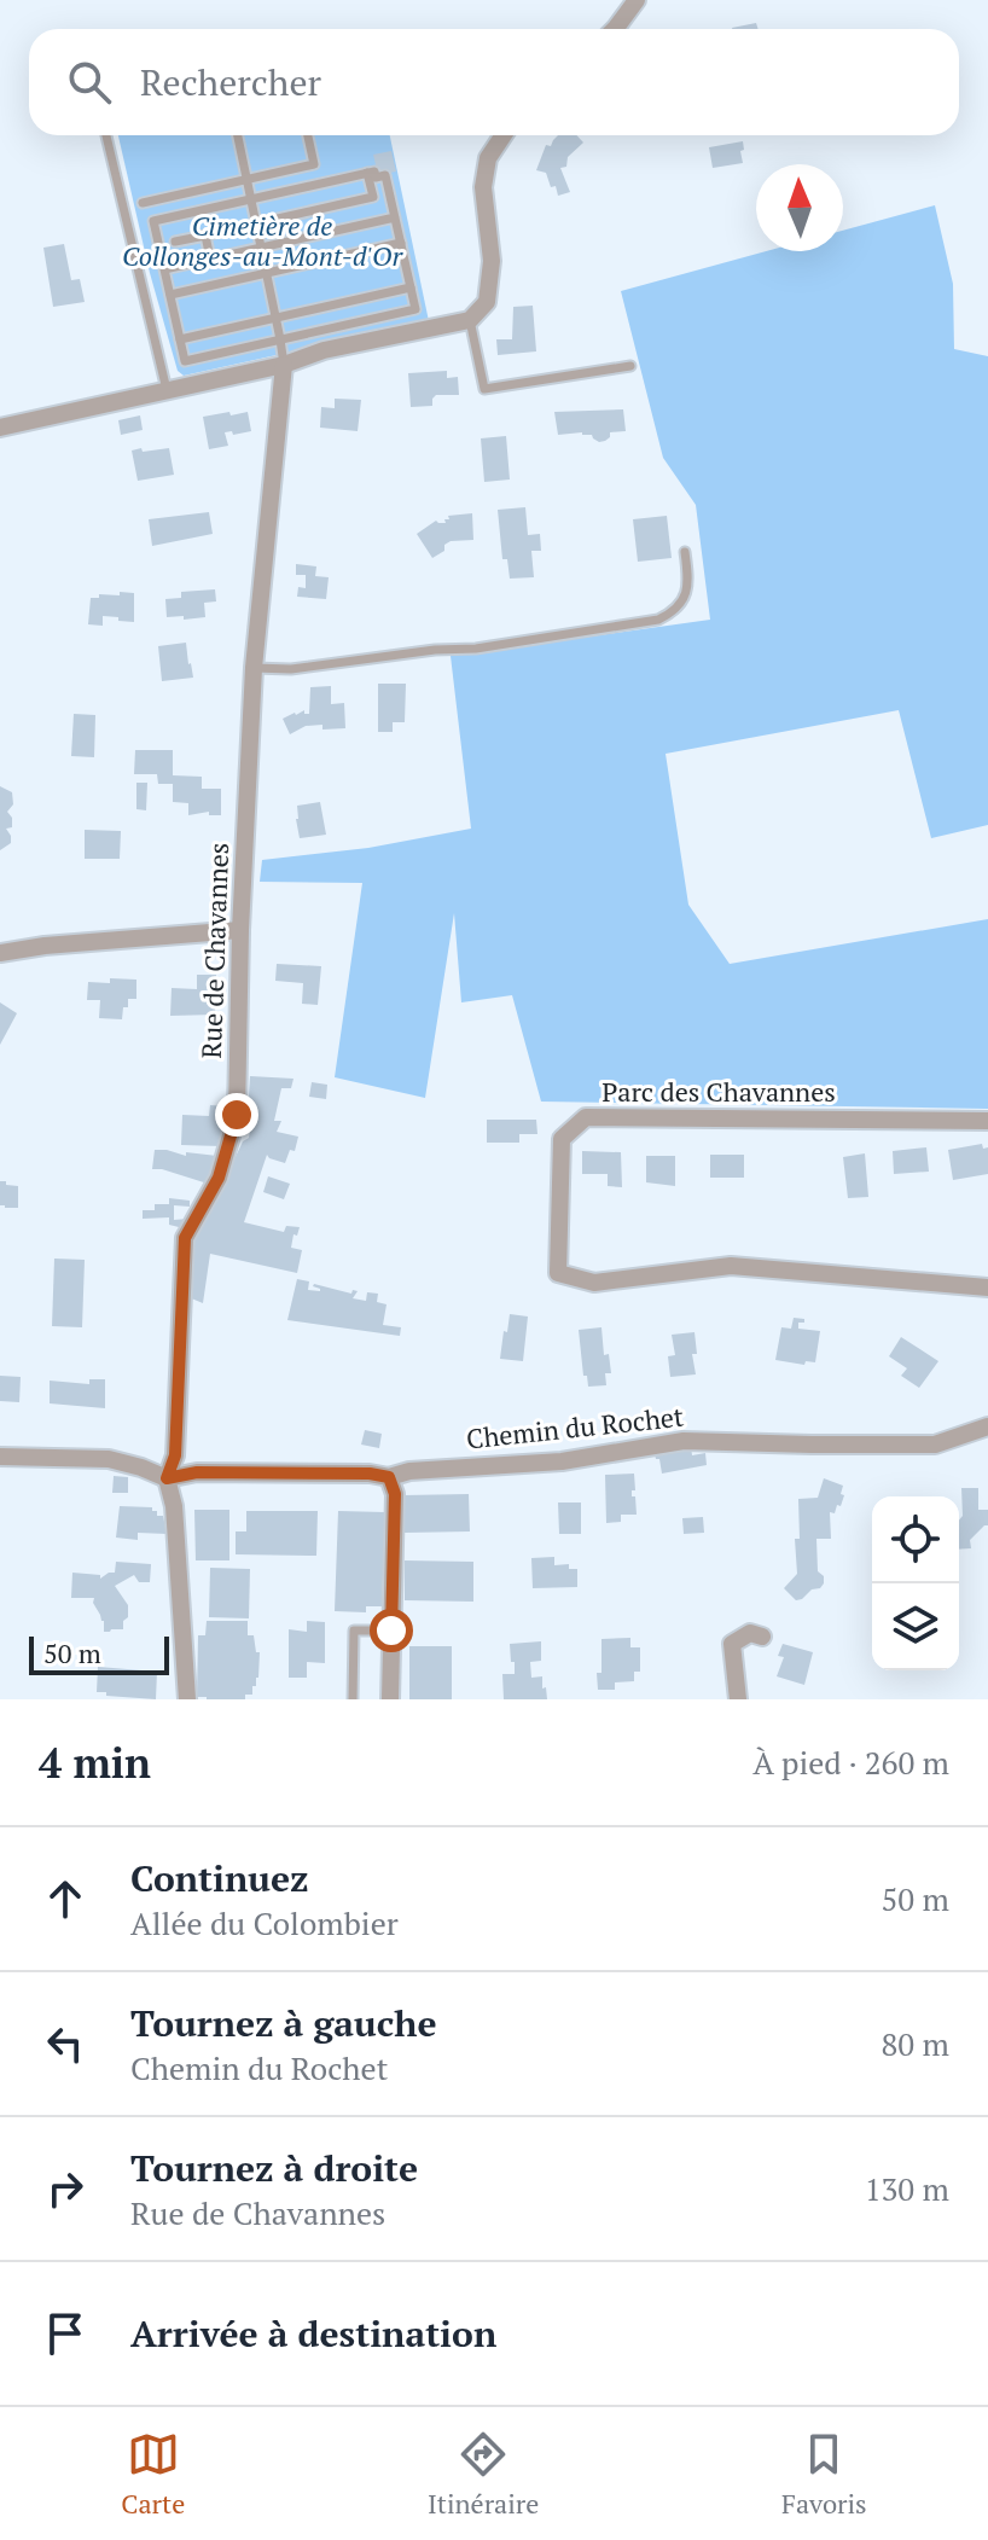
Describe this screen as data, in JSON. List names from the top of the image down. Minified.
{"streets":{"street":["Rue de Chavannes","Parc des Chavannes","Chemin du Rochet"]},"crossings":[["Rue de Chavannes","Chemin du Rochet"]],"parks":["Cimetière de Collonges-au-Mont-d'Or"],"scale_bar":"50 m","north":"top","page":{"search":"Rechercher","scale":"50 m","heading":["4 min","À pied · 260 m"],"list":[["Continuez","Allée du Colombier","50 m"],["Tournez à gauche","Chemin du Rochet","80 m"],["Tournez à droite","Rue de Chavannes","130 m"],"Arrivée à destination"],"nav":["Carte","Itinéraire","Favoris"]}}
